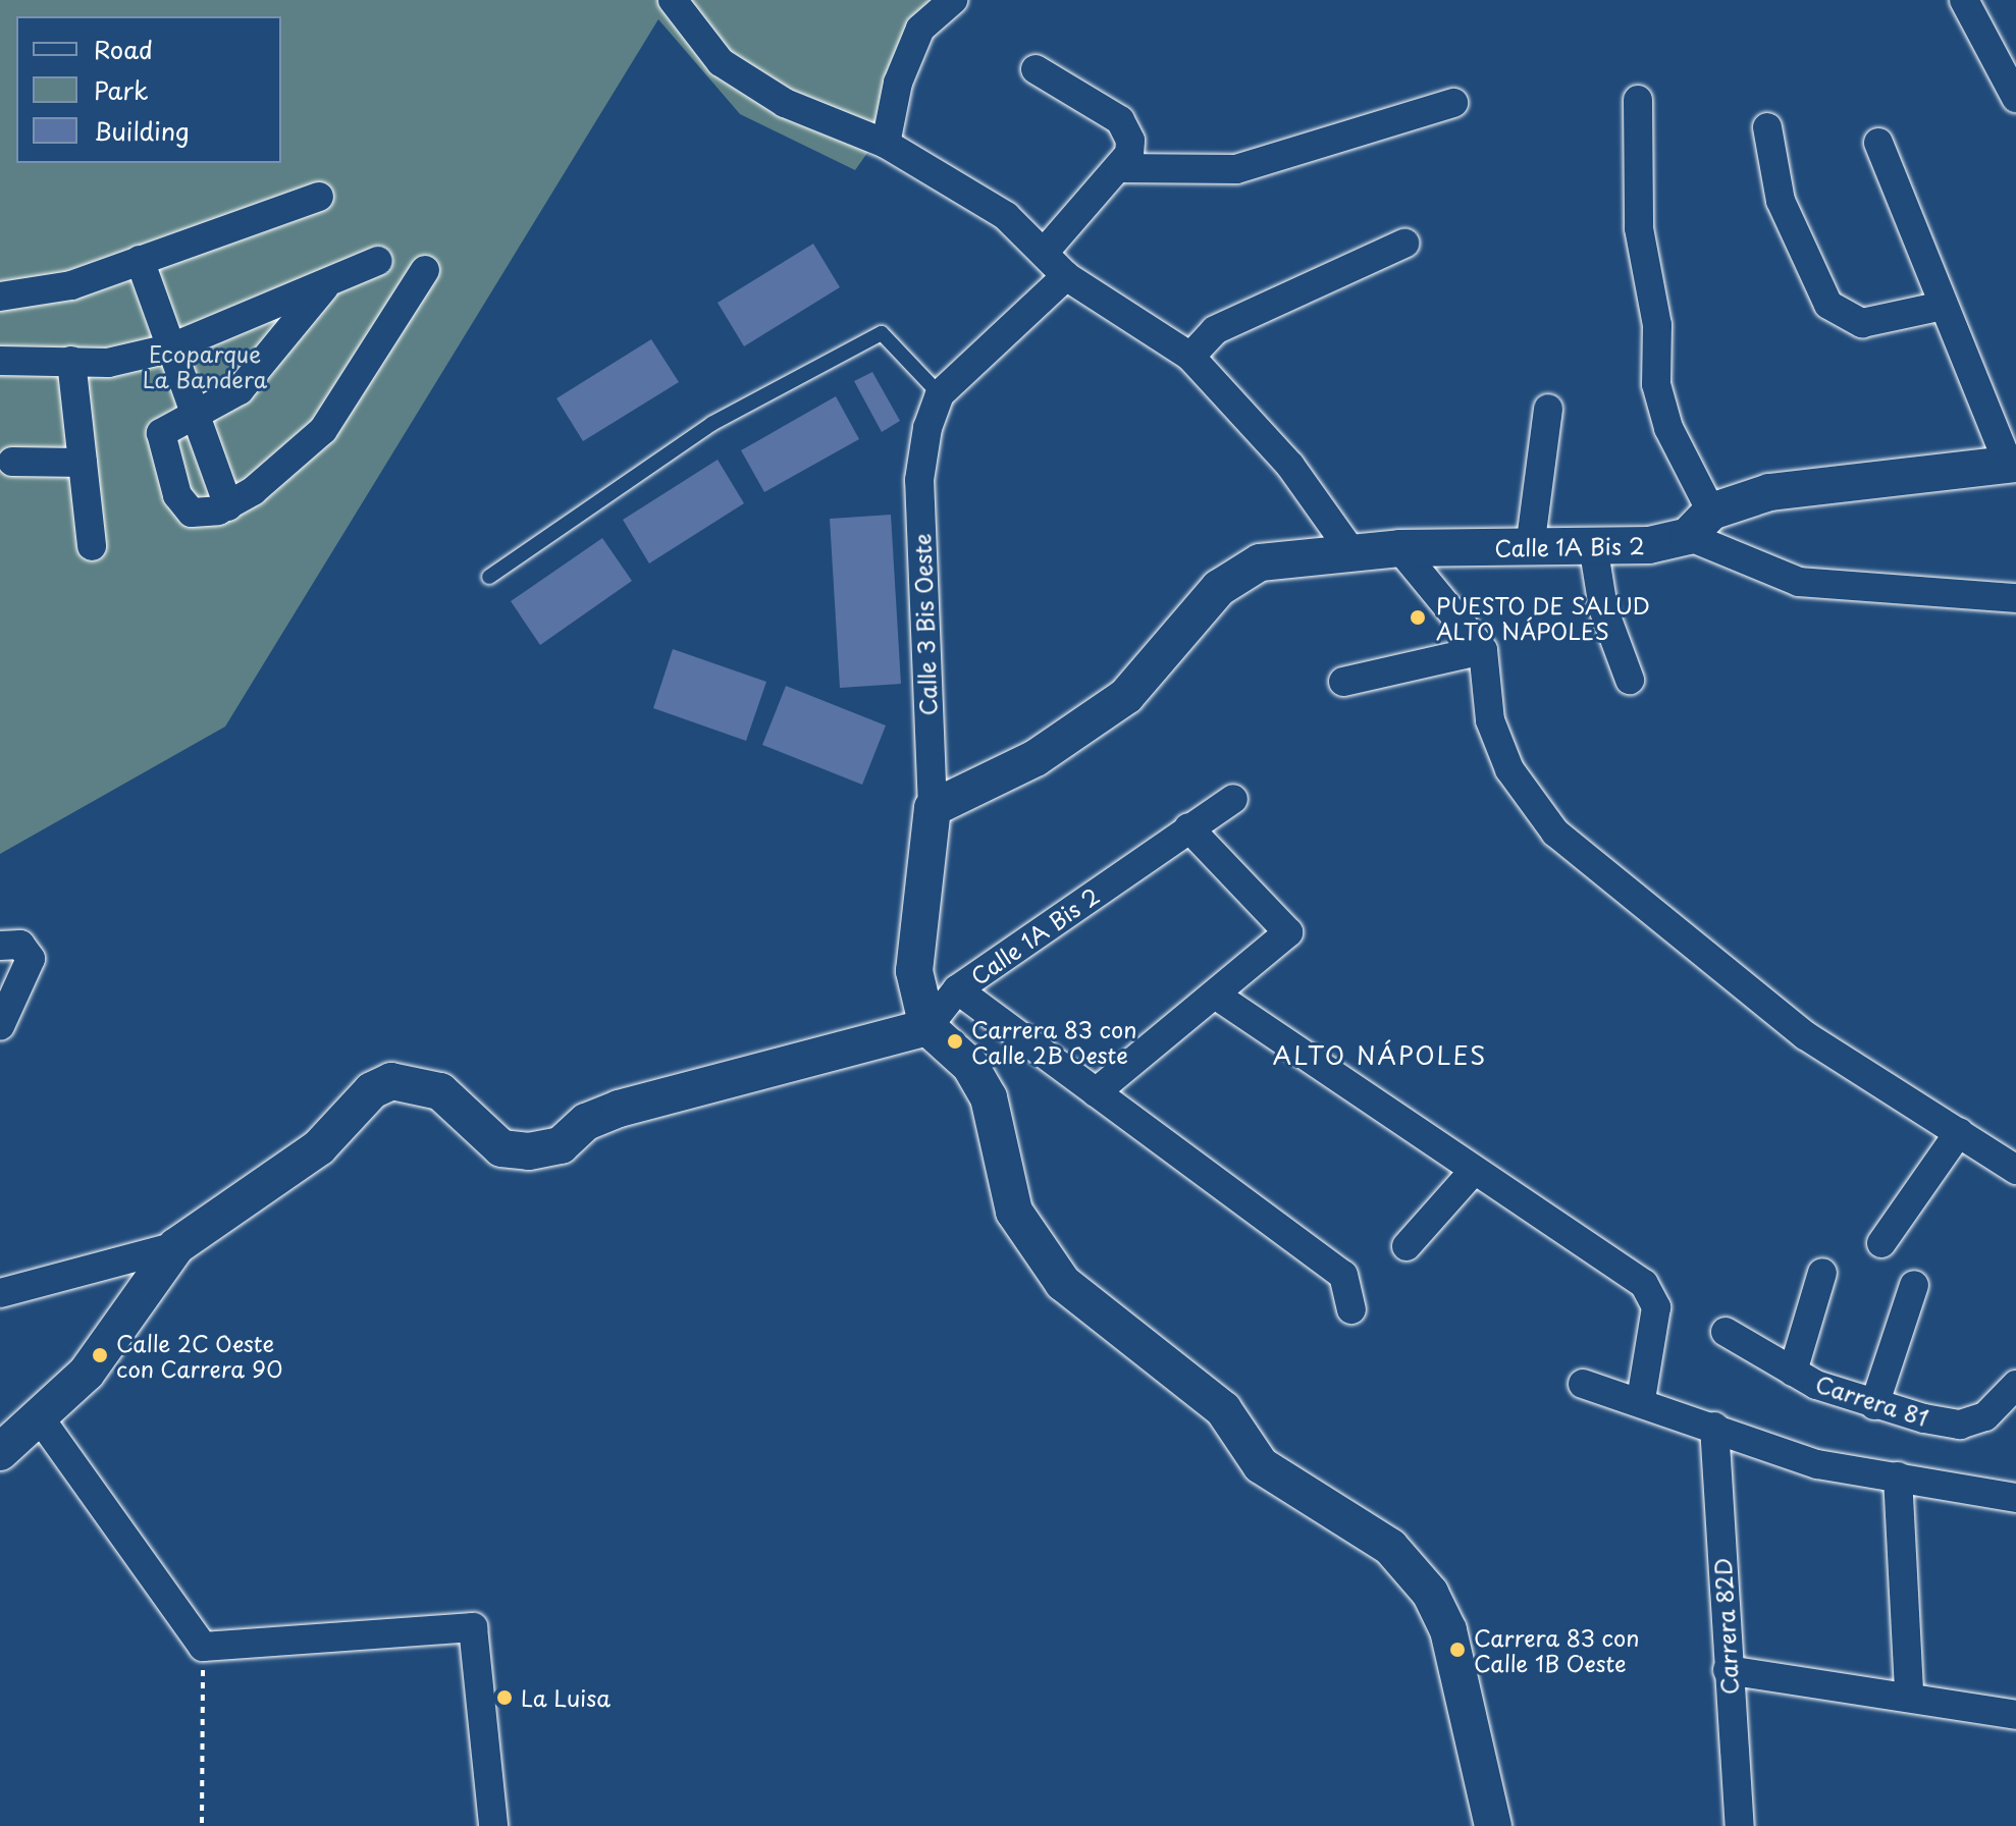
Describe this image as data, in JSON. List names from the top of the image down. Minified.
{"streets":{"street":["Calle 1A Bis 2","Calle 3 Bis Oeste","Carrera 81","Carrera 82D"]},"crossings":[["Calle 1A Bis 2","Calle 3 Bis Oeste"]],"districts":["ALTO NÁPOLES"],"parks":["Ecoparque La Bandera"],"places":["PUESTO DE SALUD ALTO NÁPOLES","Carrera 83 con Calle 2B Oeste","Calle 2C Oeste con Carrera 90","Carrera 83 con Calle 1B Oeste","La Luisa"],"legend":["Road","Park","Building"]}
